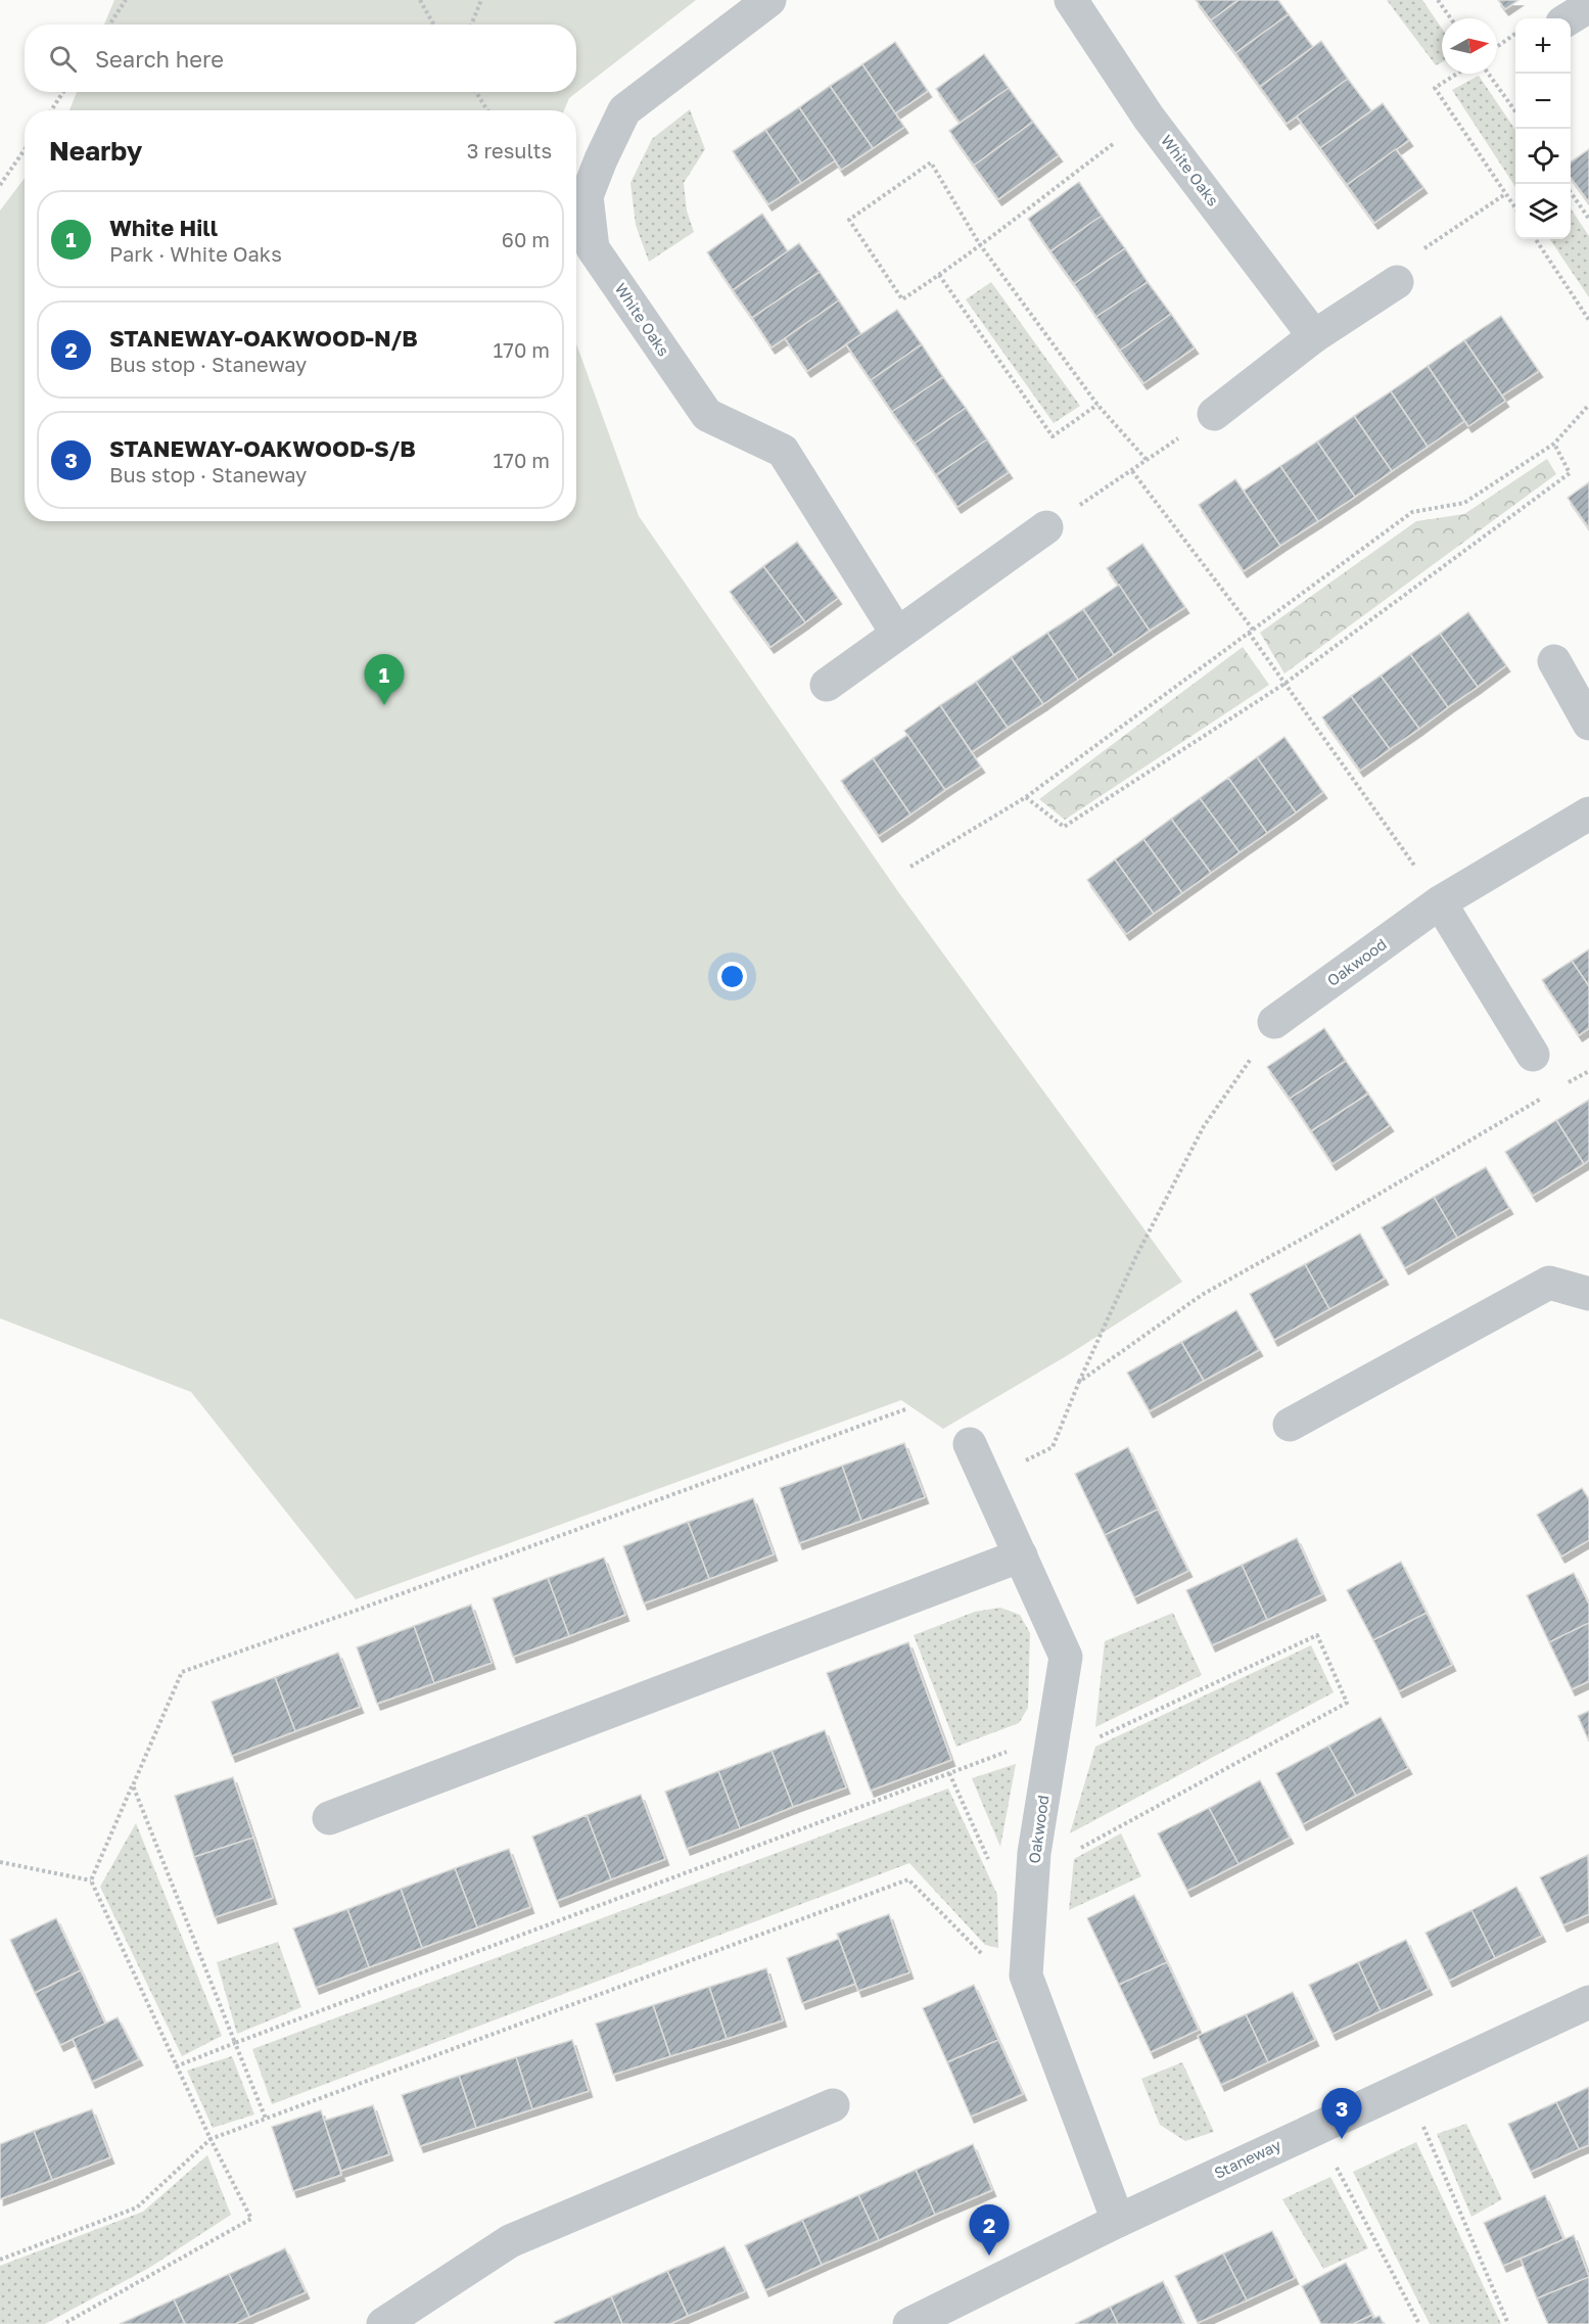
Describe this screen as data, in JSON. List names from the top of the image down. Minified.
{"streets":{"street":["White Oaks","Oakwood","Staneway"]},"crossings":[["Oakwood","Staneway"]],"north":"right","page":{"map_buttons":["+","−"],"search":"Search here","heading":["Nearby","3 results"],"list":[{"mark":"1","name":"White Hill","note":"Park · White Oaks","value":"60 m"},{"mark":"2","name":"STANEWAY-OAKWOOD-N/B","note":"Bus stop · Staneway","value":"170 m"},{"mark":"3","name":"STANEWAY-OAKWOOD-S/B","note":"Bus stop · Staneway","value":"170 m"}],"pins":["1","3","2"]}}
